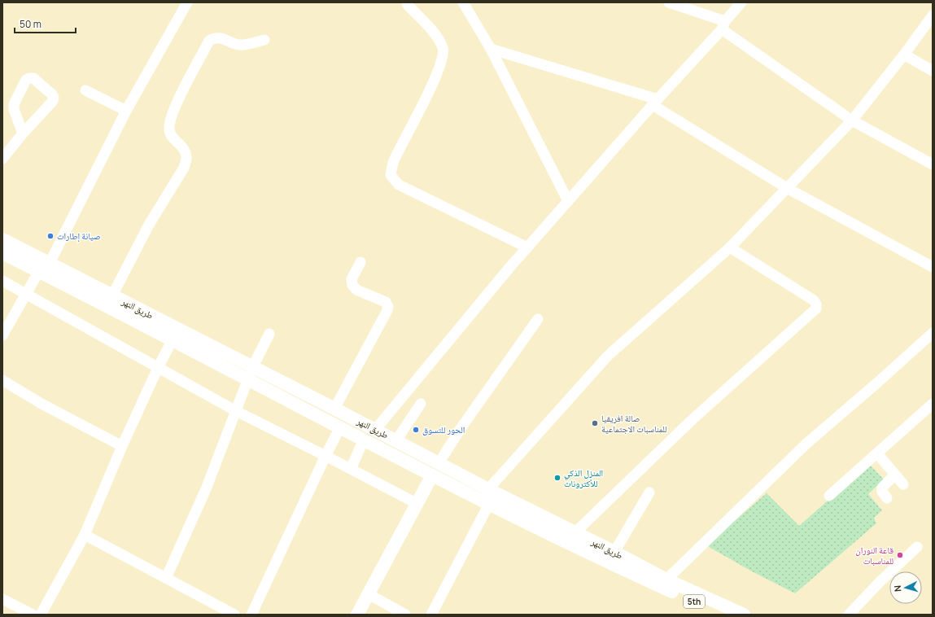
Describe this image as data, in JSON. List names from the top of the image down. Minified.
{"streets":{"main road":["طريق النهر","5th"]},"crossings":[["طريق النهر","5th"]],"places":["صيانة إطارات","صالة افريقيا للمناسبات الاجتماعية","الحور للتسوق","المنزل الذكي للأكترونات","قاعة النوران للمناسبات"],"scale_bar":"50 m","north":"left"}
